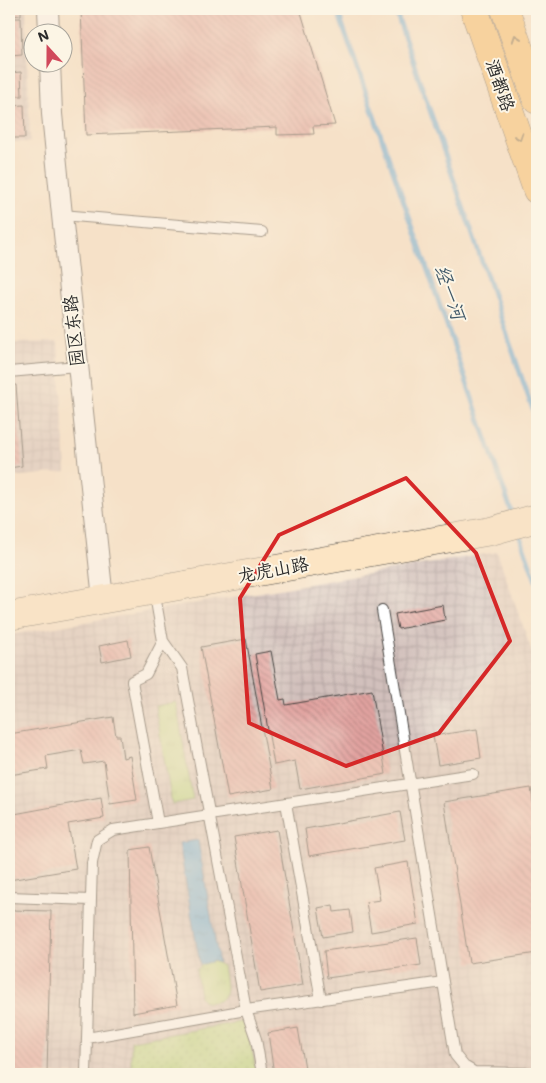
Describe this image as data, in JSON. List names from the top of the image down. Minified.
{"streets":{"main road":["酒都路"],"street":["园区东路","龙虎山路"]},"crossings":[["园区东路","龙虎山路"]],"water":["经一河"],"north":"top"}
